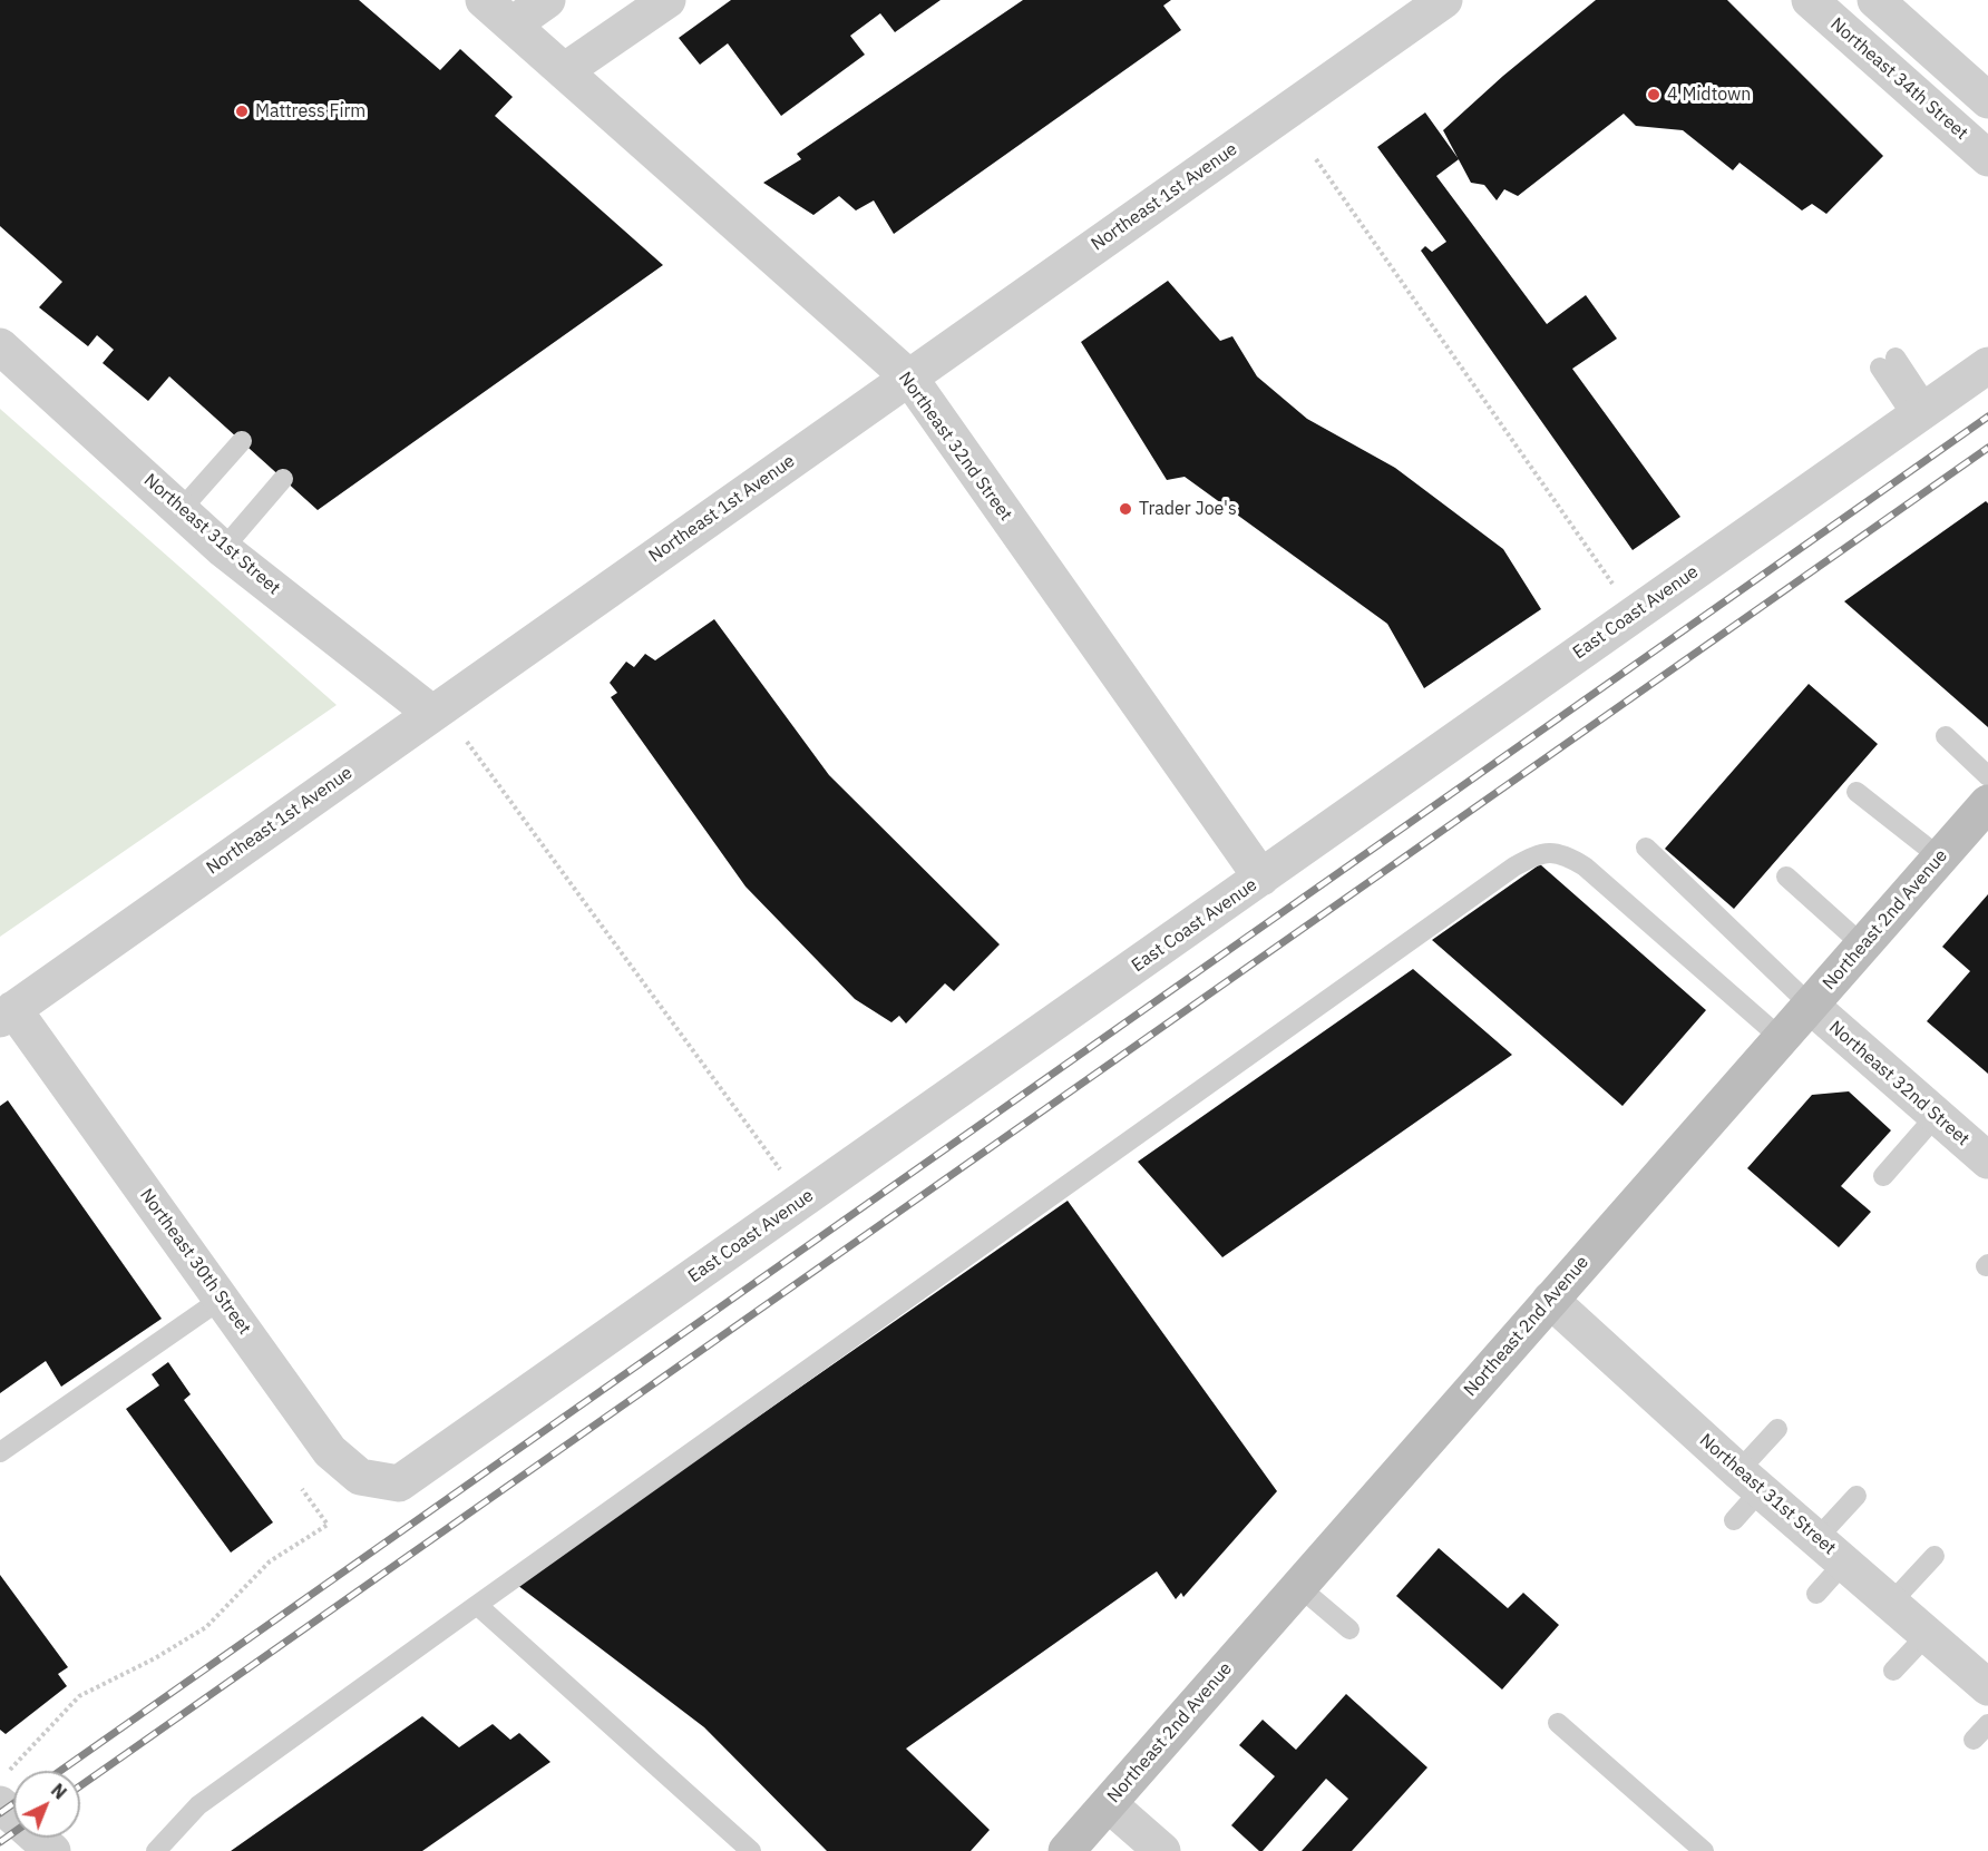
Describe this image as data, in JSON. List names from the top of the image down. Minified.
{"streets":{"main road":["Northeast 2nd Avenue"],"street":["Northeast 34th Street","Northeast 1st Avenue","Northeast 32nd Street","Northeast 31st Street","East Coast Avenue","Northeast 30th Street"]},"crossings":[["Northeast 1st Avenue","Northeast 32nd Street"],["Northeast 1st Avenue","Northeast 31st Street"],["Northeast 1st Avenue","Northeast 30th Street"],["Northeast 32nd Street","East Coast Avenue"],["Northeast 32nd Street","Northeast 2nd Avenue"],["Northeast 31st Street","Northeast 2nd Avenue"],["East Coast Avenue","Northeast 30th Street"]],"places":["4 Midtown","Mattress Firm","Trader Joe's"],"north":"top right"}
